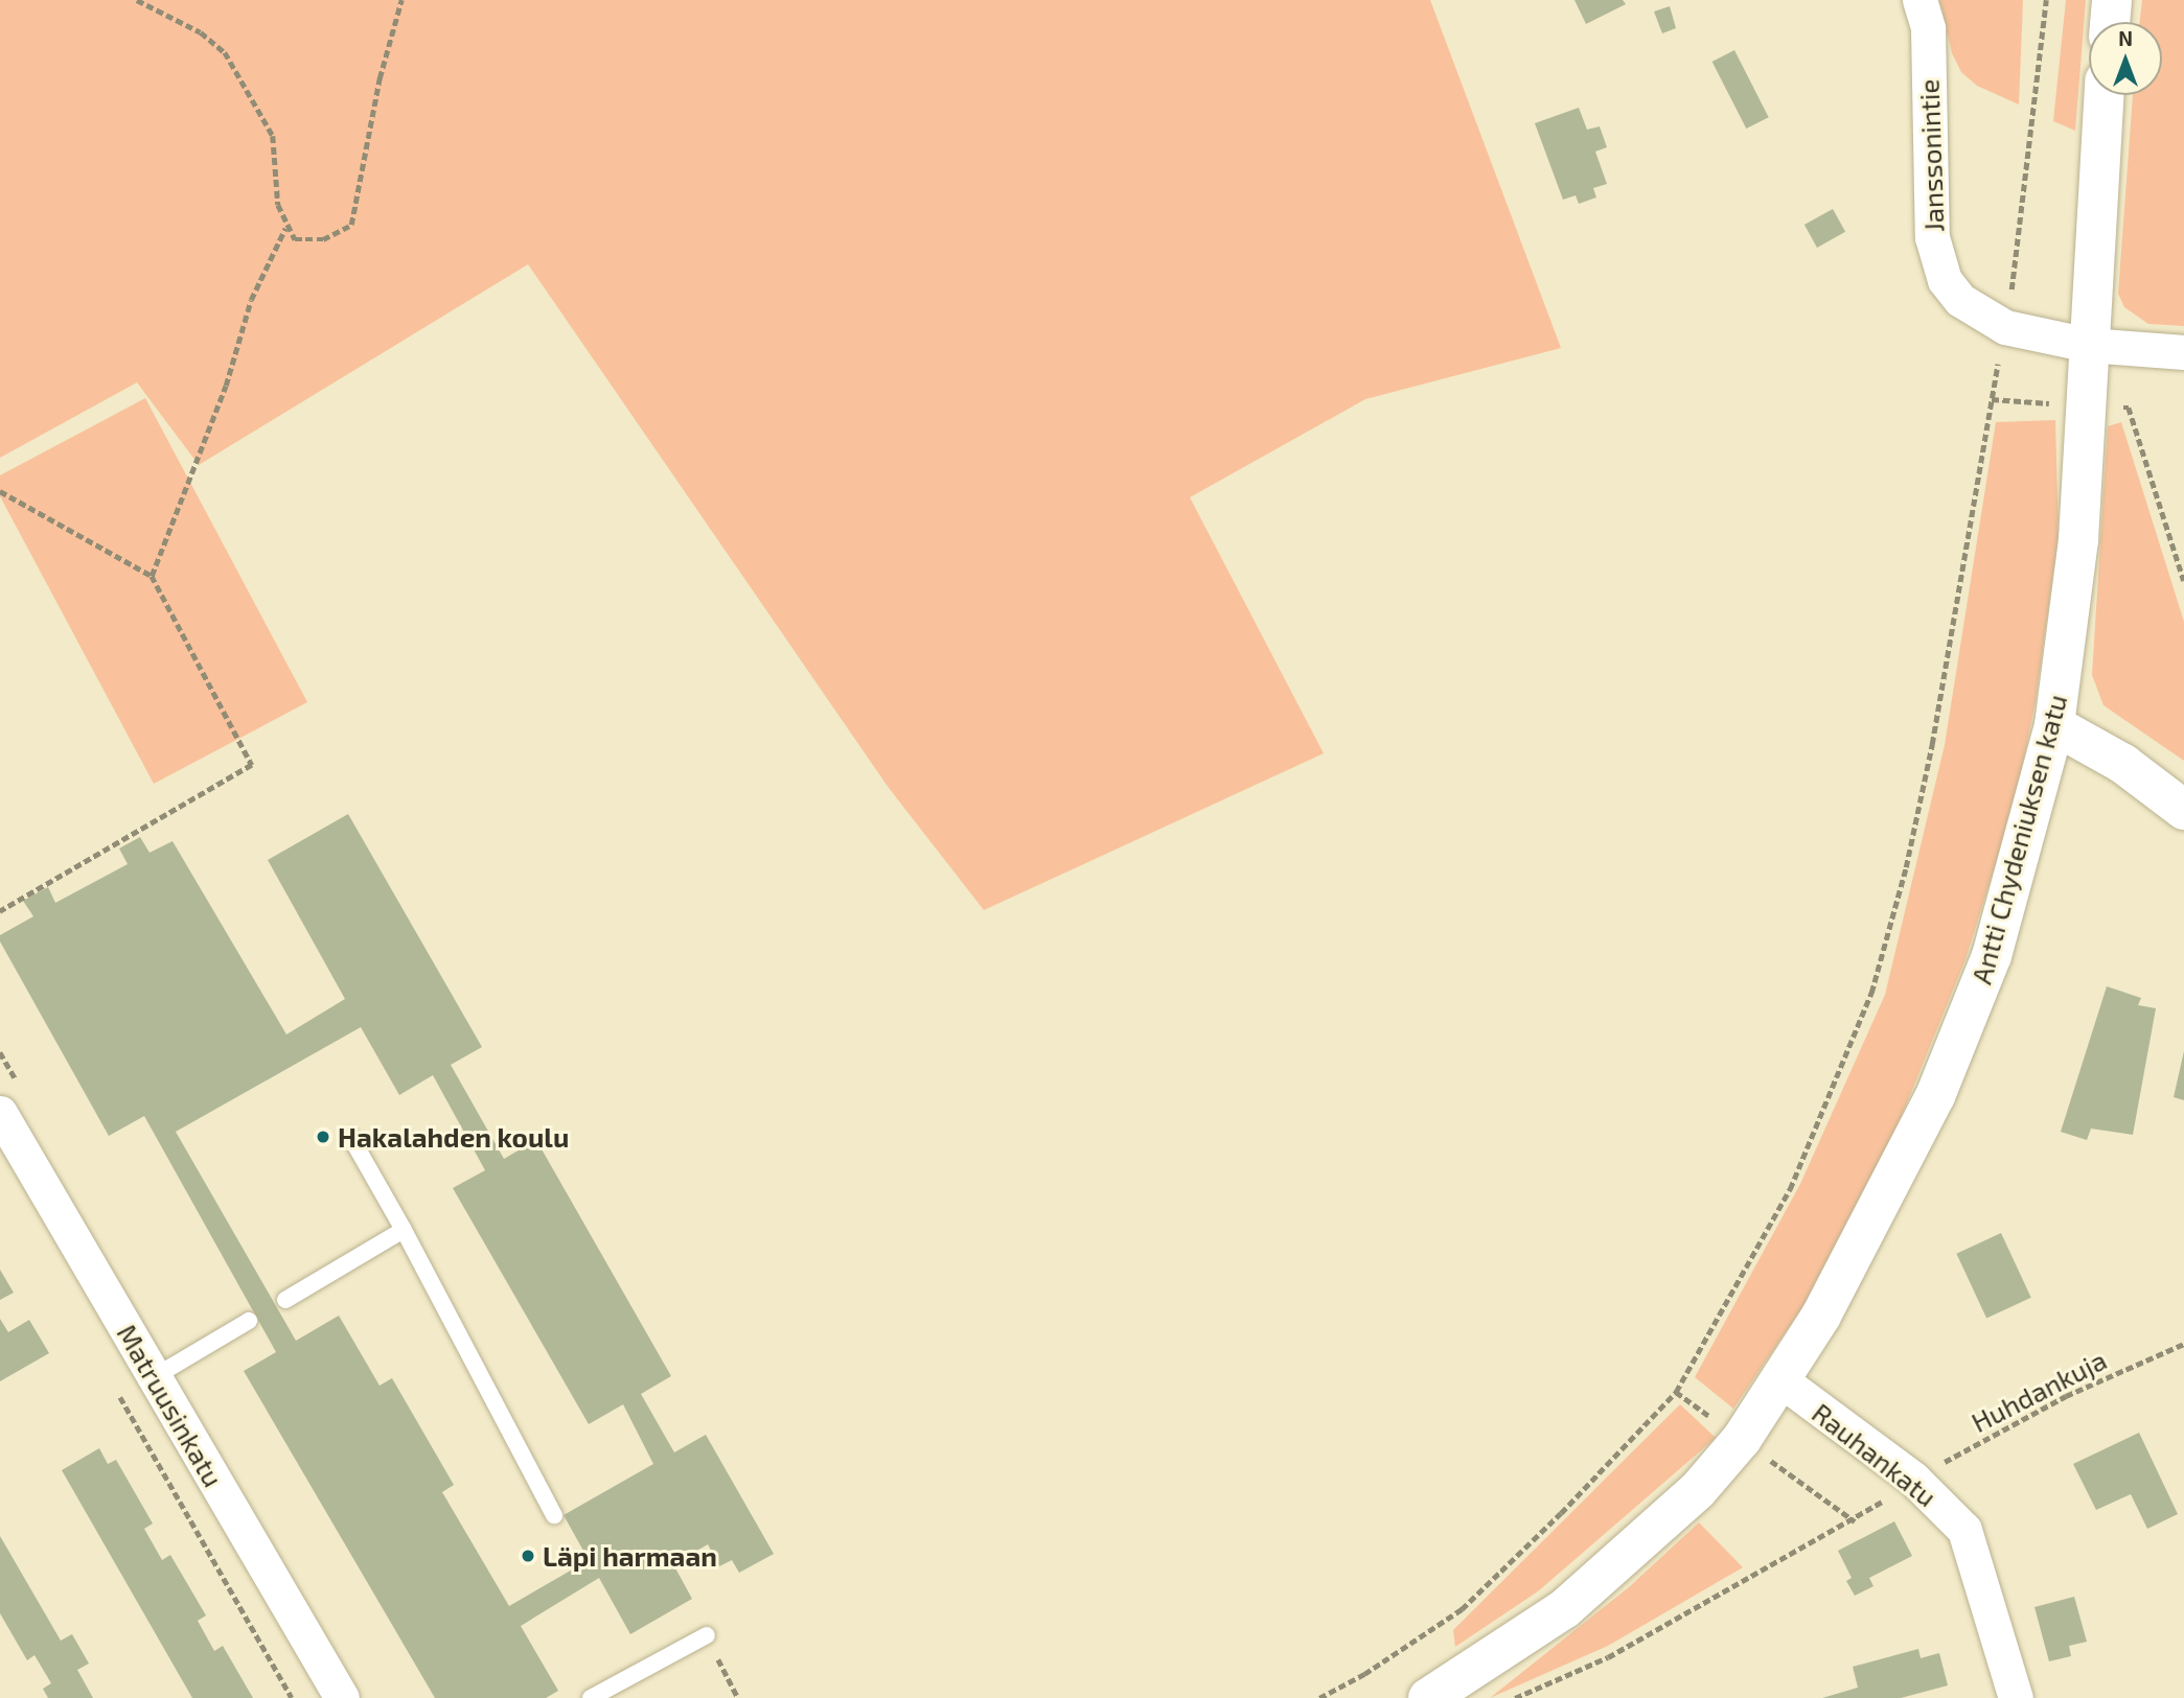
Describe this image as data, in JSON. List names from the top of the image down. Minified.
{"streets":{"main road":["Antti Chydeniuksen katu"],"street":["Janssonintie","Matruusinkatu","Rauhankatu"],"path":["Huhdankuja"]},"crossings":[["Janssonintie","Antti Chydeniuksen katu"],["Antti Chydeniuksen katu","Rauhankatu"],["Huhdankuja","Rauhankatu"]],"places":["Hakalahden koulu","Läpi harmaan"],"north":"top"}
